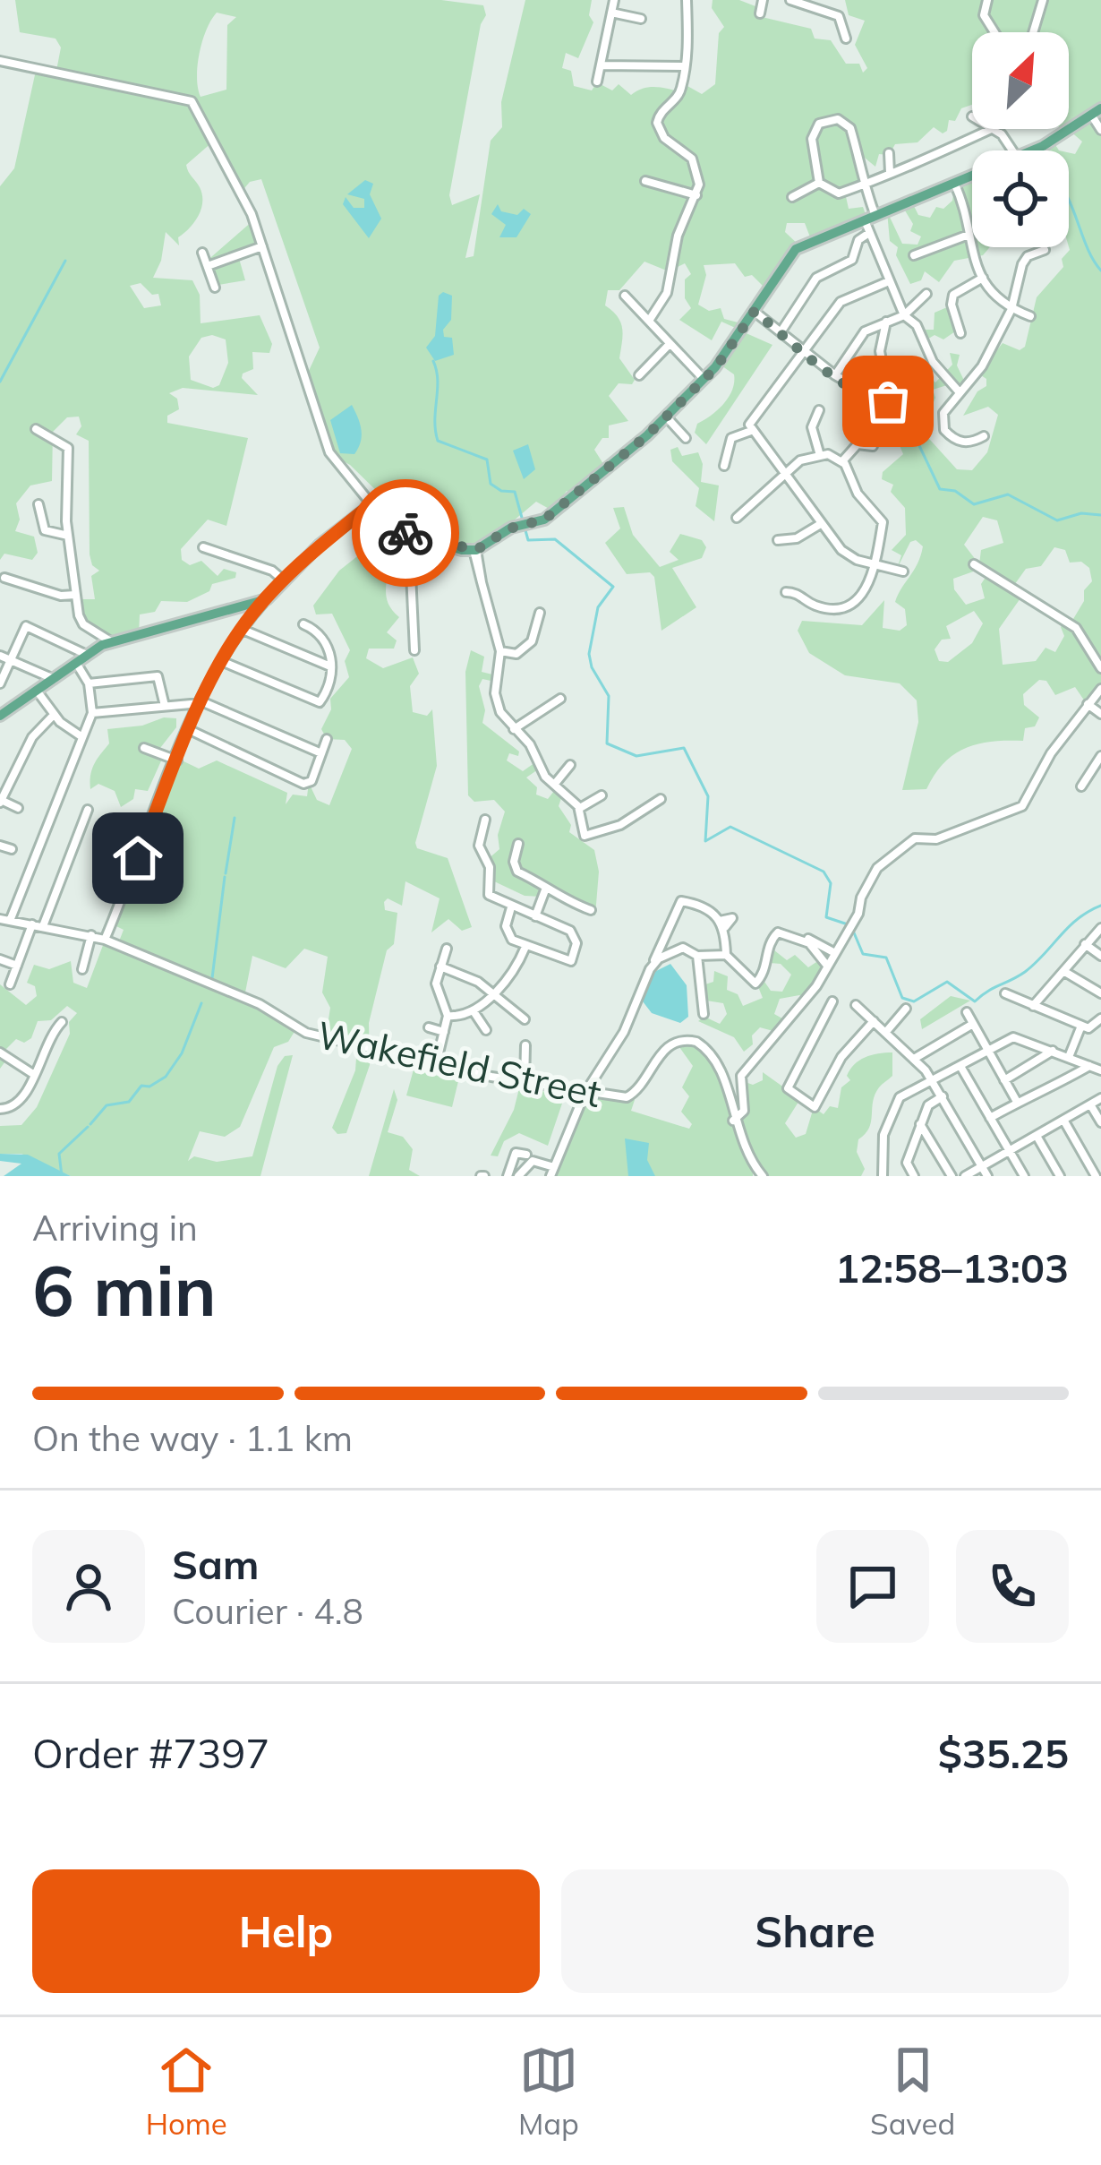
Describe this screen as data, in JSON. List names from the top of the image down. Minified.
{"streets":{"street":["Wakefield Street"]},"north":"top right","page":{"heading":["6 min","Arriving in","12:58–13:03"],"panel":["Sam","Courier · 4.8","Order #7397","$35.25"],"bar":"On the way · 1.1 km","buttons":["Help","Share"],"tabs":["Home","Map","Saved"]}}
